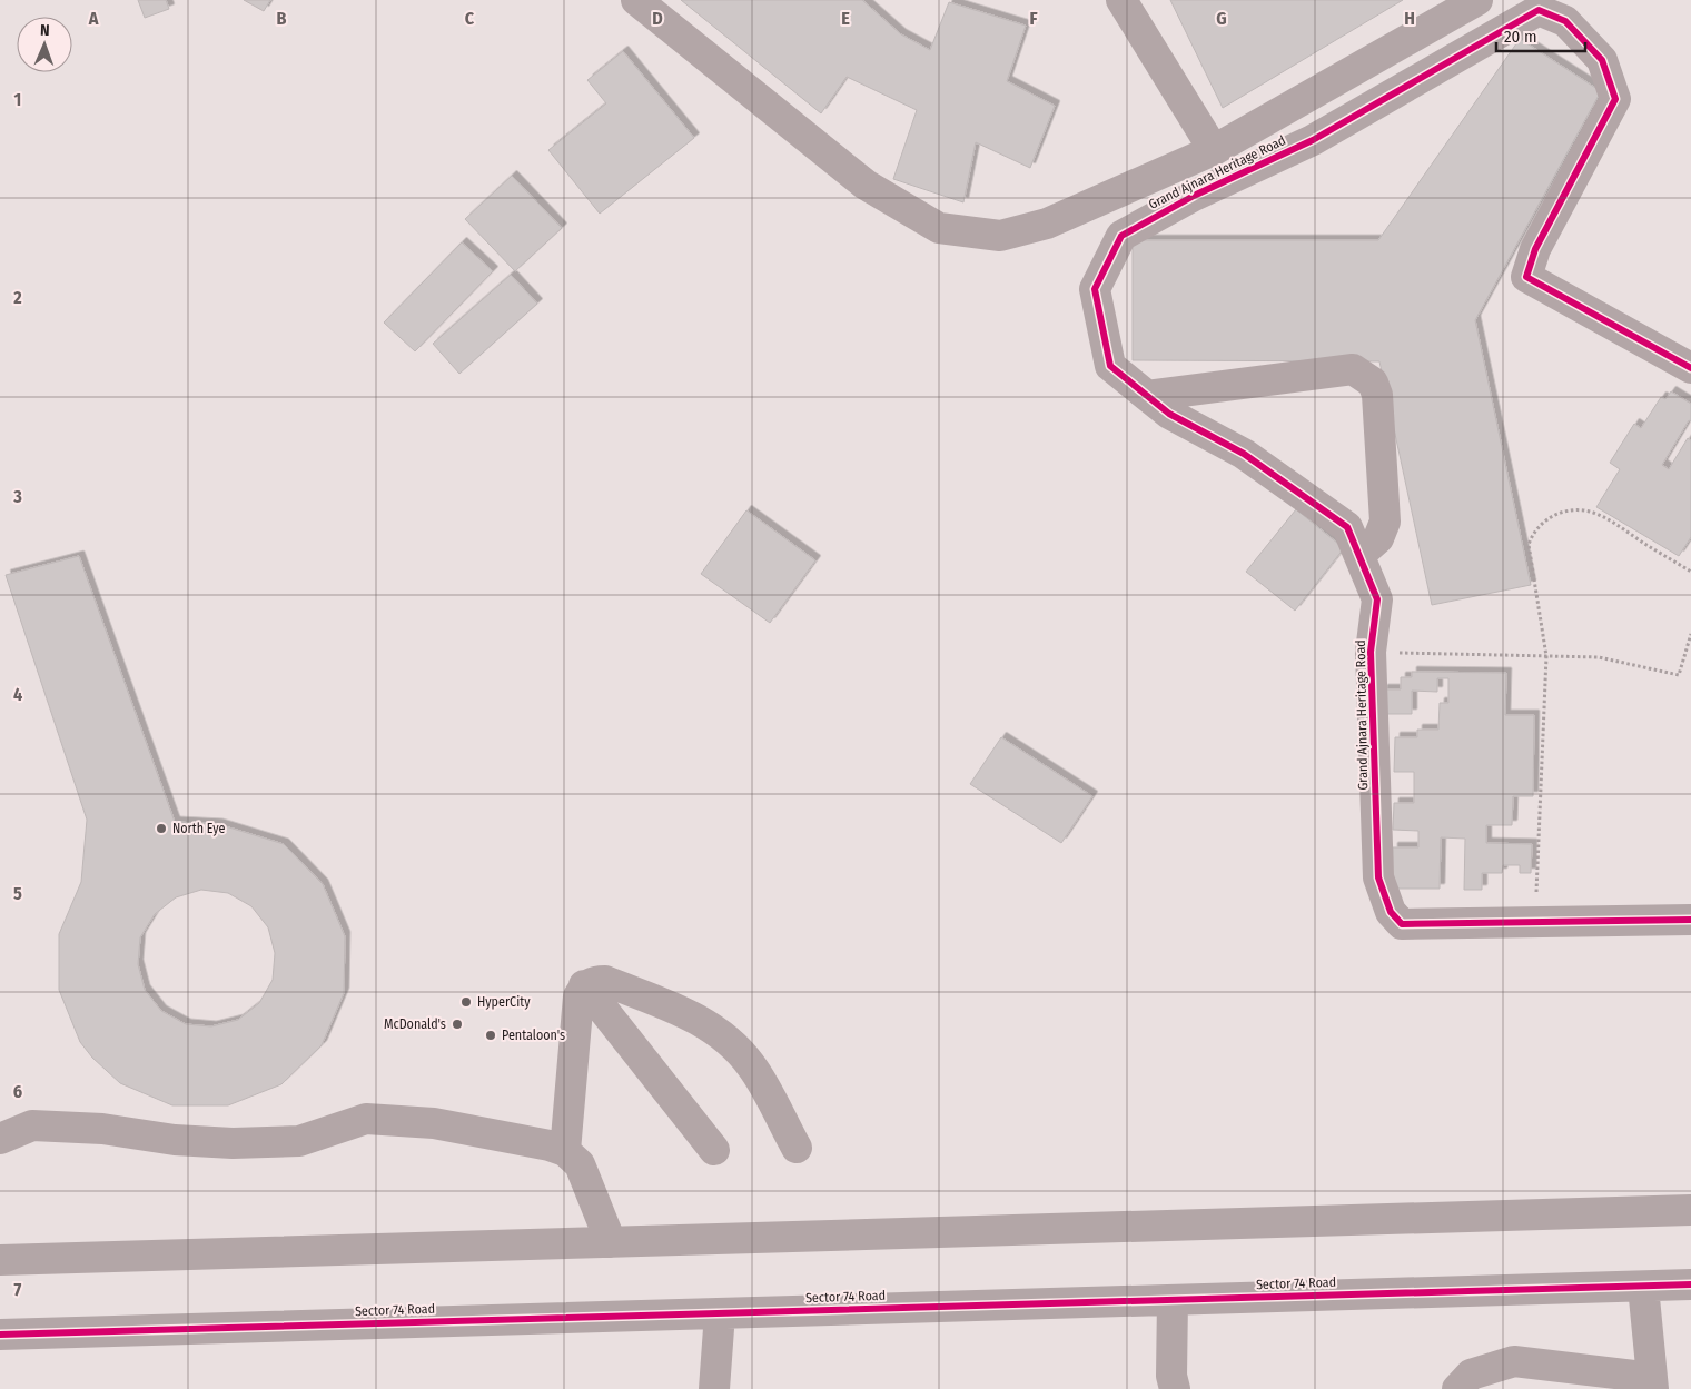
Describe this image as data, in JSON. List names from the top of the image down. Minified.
{"streets":{"street":["Grand Ajnara Heritage Road","Sector 74 Road"]},"places":["North Eye","HyperCity","McDonald's","Pentaloon's"],"scale_bar":"20 m","north":"top","grid":{"columns":["A","B","C","D","E","F","G","H"],"rows":["1","2","3","4","5","6","7"]}}
